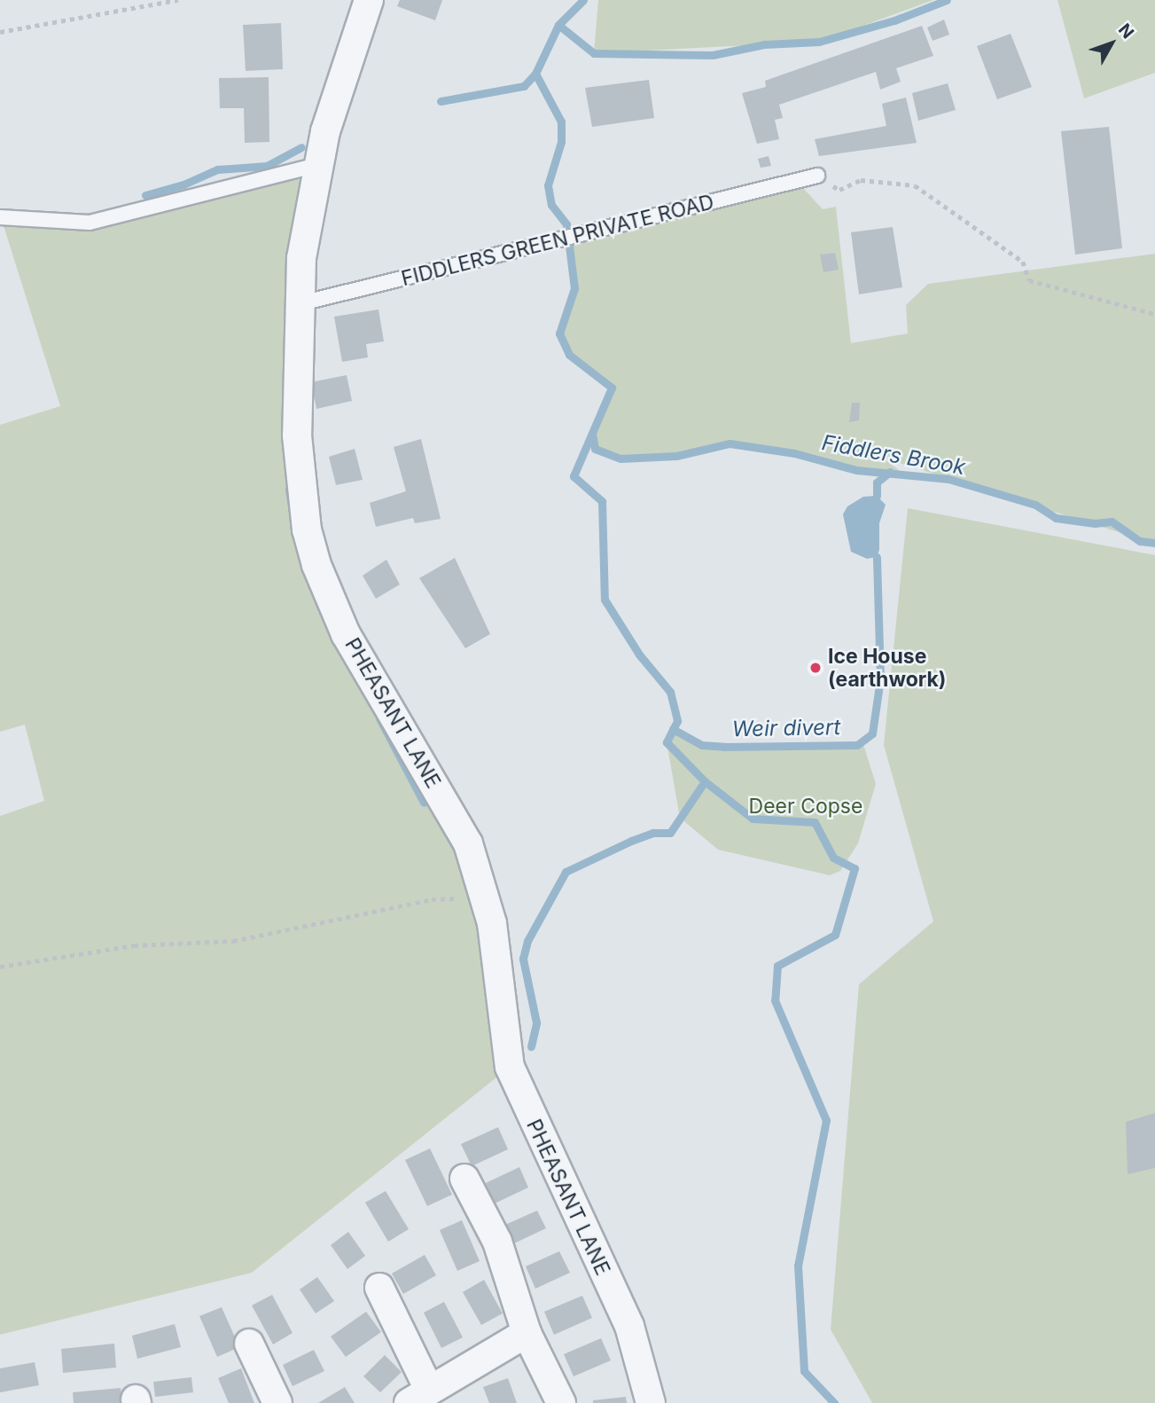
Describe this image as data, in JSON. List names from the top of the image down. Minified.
{"streets":{"street":["PHEASANT LANE"],"lane":["FIDDLERS GREEN PRIVATE ROAD"]},"crossings":[["FIDDLERS GREEN PRIVATE ROAD","PHEASANT LANE"]],"water":["Fiddlers Brook","Weir divert"],"parks":["Deer Copse"],"places":["Ice House (earthwork)"],"north":"top right"}
